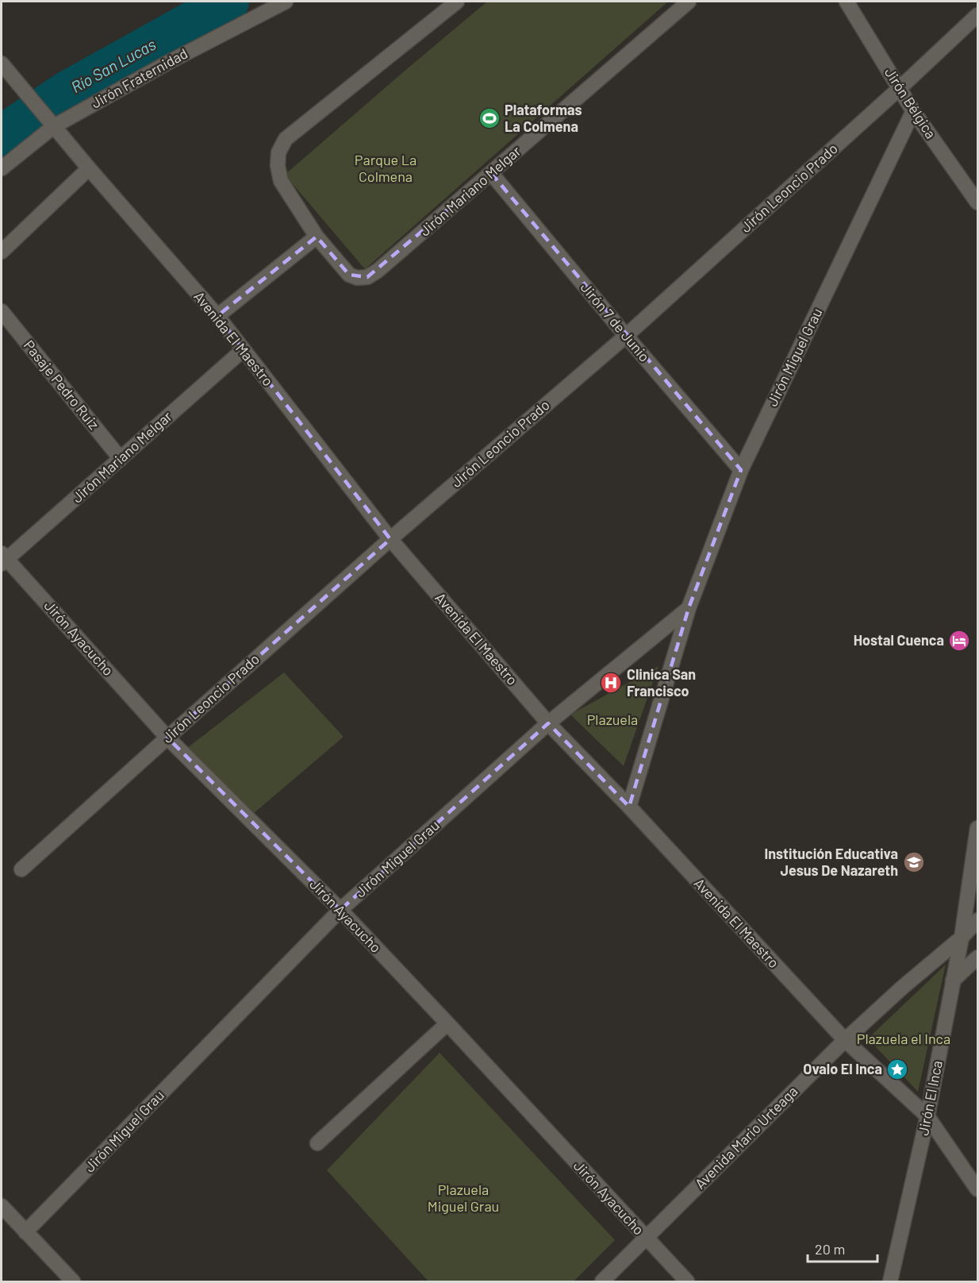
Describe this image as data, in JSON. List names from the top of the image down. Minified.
{"streets":{"street":["Jirón Fraternidad","Jirón Bélgica","Jirón Leoncio Prado","Jirón Mariano Melgar","Jirón 7 de Junio","Avenida El Maestro","Jirón Miguel Grau","Pasaje Pedro Ruiz","Jirón Ayacucho","Jirón El Inca","Avenida Mario Urteaga"]},"crossings":[["Jirón Fraternidad","Avenida El Maestro"],["Jirón Bélgica","Jirón Leoncio Prado"],["Jirón Bélgica","Jirón Miguel Grau"],["Jirón Leoncio Prado","Jirón 7 de Junio"],["Jirón Leoncio Prado","Avenida El Maestro"],["Jirón Leoncio Prado","Jirón Ayacucho"],["Jirón Mariano Melgar","Jirón 7 de Junio"],["Jirón Mariano Melgar","Avenida El Maestro"],["Jirón Mariano Melgar","Pasaje Pedro Ruiz"],["Jirón Mariano Melgar","Jirón Ayacucho"],["Jirón 7 de Junio","Jirón Miguel Grau"],["Avenida El Maestro","Jirón Miguel Grau"],["Avenida El Maestro","Jirón El Inca"],["Avenida El Maestro","Avenida Mario Urteaga"],["Jirón Miguel Grau","Jirón Ayacucho"],["Jirón Ayacucho","Avenida Mario Urteaga"],["Jirón El Inca","Avenida Mario Urteaga"]],"water":["Río San Lucas"],"parks":["Parque La Colmena","Plazuela","Plazuela el Inca","Plazuela Miguel Grau"],"places":{"sports":["Plataformas La Colmena"],"hotel":["Hostal Cuenca"],"hospital":["Clinica San Francisco"],"school or university":["Institución Educativa Jesus De Nazareth"],"place":["Ovalo El Inca"]},"scale_bar":"20 m"}
